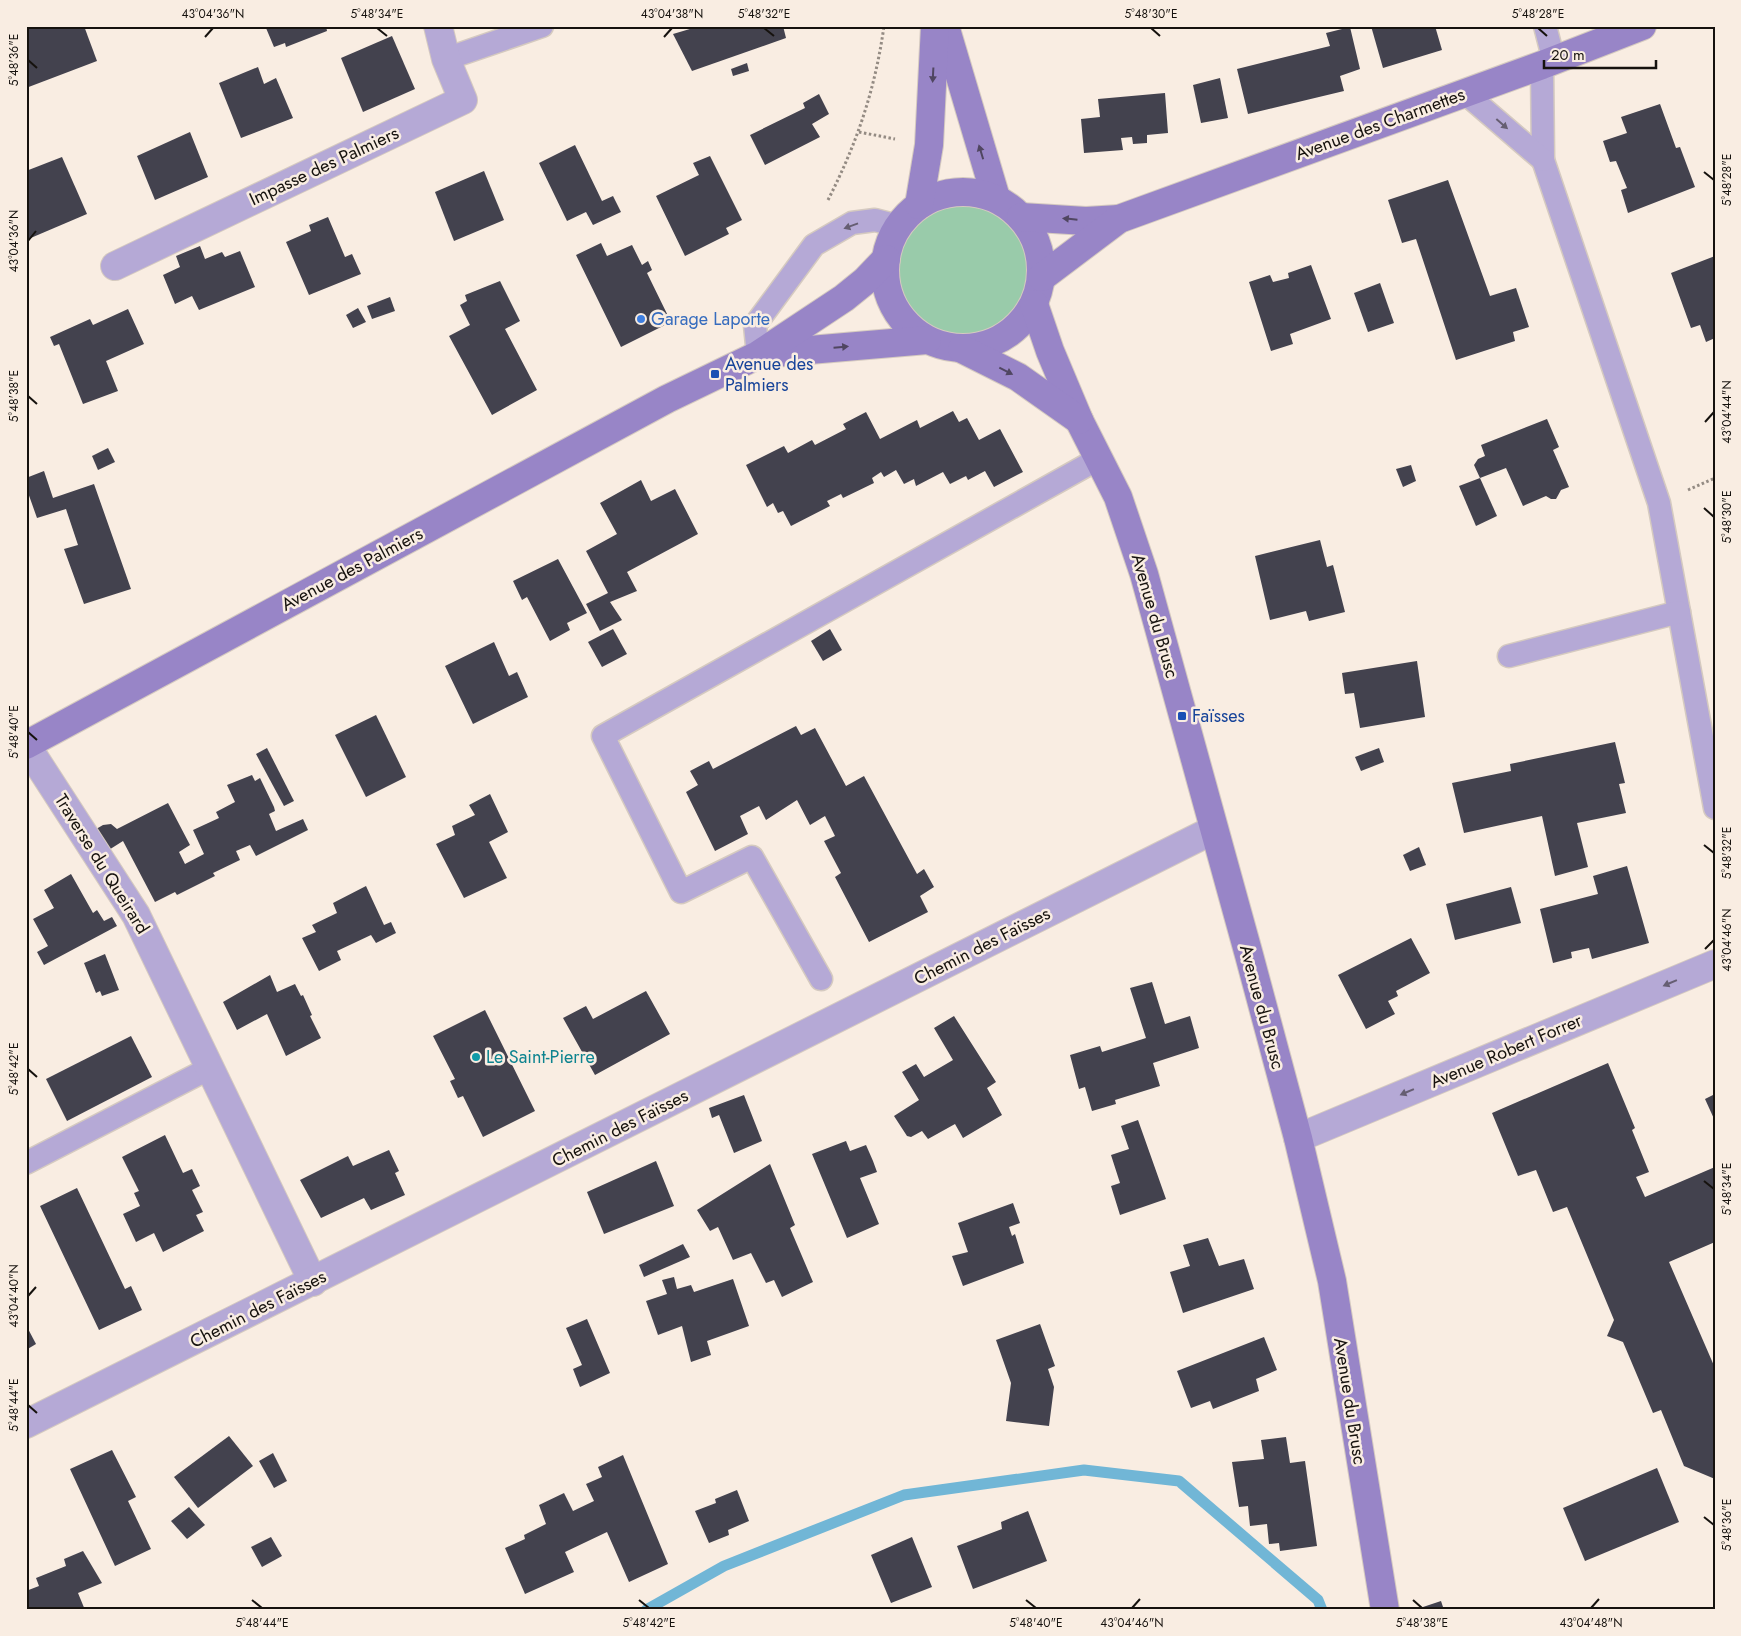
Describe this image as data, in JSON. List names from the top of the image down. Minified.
{"streets":{"street":["Avenue des Charmettes","Impasse des Palmiers","Avenue des Palmiers","Avenue du Brusc","Traverse du Queirard","Chemin des Faïsses","Avenue Robert Forrer"]},"crossings":[["Avenue des Charmettes","Avenue des Palmiers"],["Avenue des Charmettes","Avenue du Brusc"],["Avenue des Palmiers","Avenue du Brusc"],["Avenue des Palmiers","Traverse du Queirard"],["Avenue du Brusc","Chemin des Faïsses"],["Avenue du Brusc","Avenue Robert Forrer"],["Traverse du Queirard","Chemin des Faïsses"]],"one_way":["Avenue Robert Forrer"],"places":{"other":["Garage Laporte","Le Saint-Pierre"],"transit":["Avenue des Palmiers","Faïsses"]},"scale_bar":"20 m","coordinates":["43°04'36\"N","5°48'34\"E","43°04'38\"N","5°48'32\"E","5°48'30\"E","5°48'28\"E","5°48'36\"E","5°48'38\"E","43°04'44\"N","5°48'40\"E","43°04'46\"N","5°48'42\"E","43°04'40\"N","5°48'44\"E","43°04'48\"N"]}
